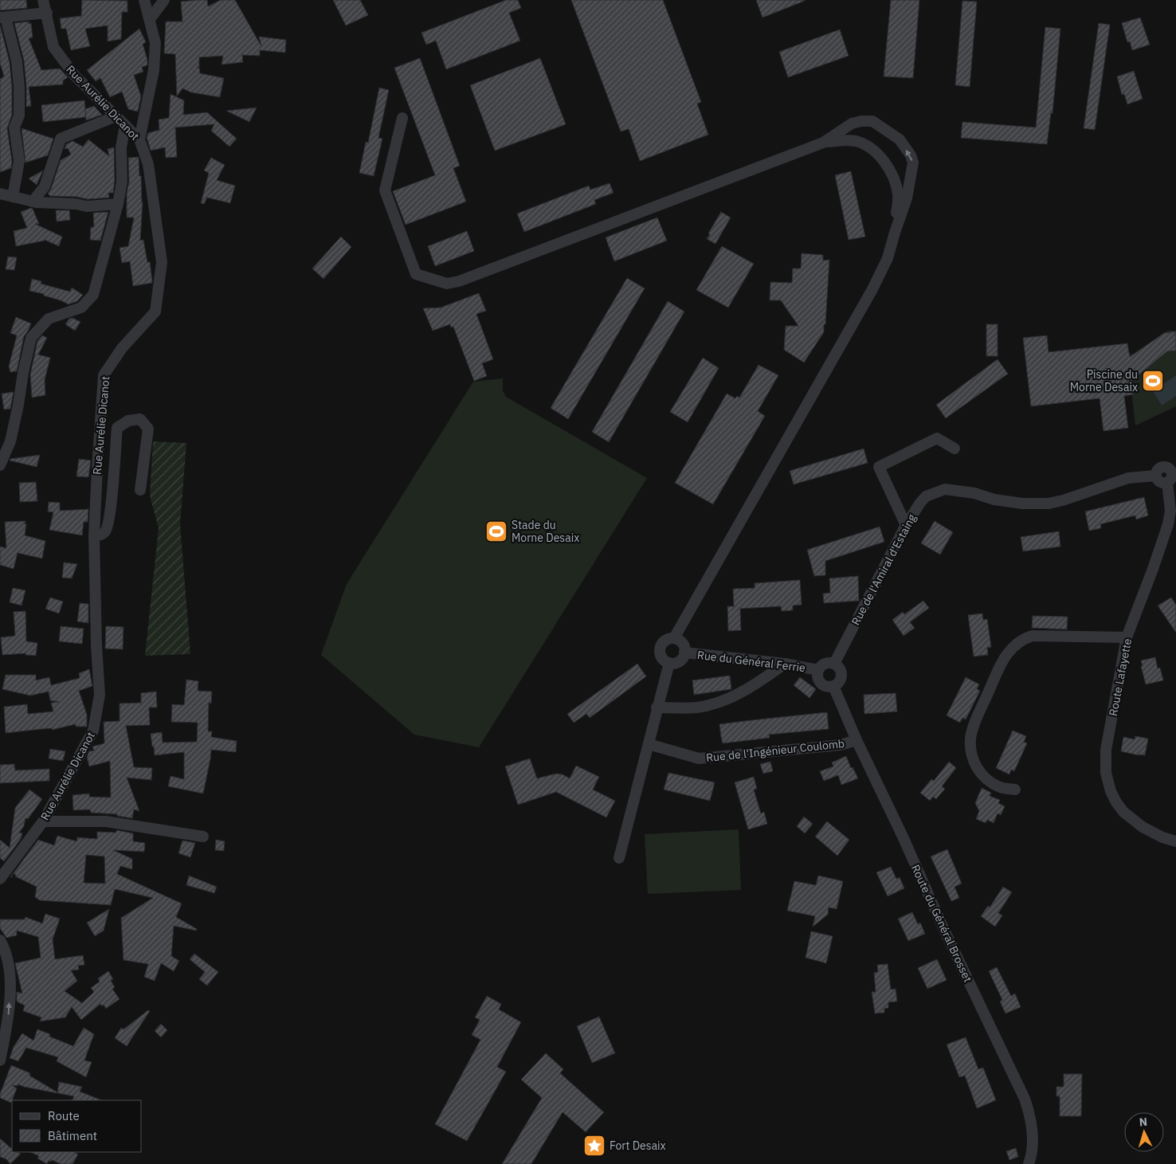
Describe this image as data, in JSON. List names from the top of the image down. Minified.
{"streets":{"street":["Rue Aurélie Dicanot","Rue de l'Amiral d'Estaing","Rue du Général Ferrie","Route Lafayette","Rue de l'Ingénieur Coulomb","Route du Général Brosset"]},"crossings":[["Rue de l'Amiral d'Estaing","Rue du Général Ferrie"],["Rue de l'Amiral d'Estaing","Route Lafayette"],["Rue de l'Amiral d'Estaing","Route du Général Brosset"],["Rue du Général Ferrie","Route du Général Brosset"],["Rue de l'Ingénieur Coulomb","Route du Général Brosset"]],"places":{"sports":["Piscine du Morne Desaix","Stade du Morne Desaix"],"place":["Fort Desaix"]},"legend":["Route","Bâtiment"],"north":"top"}
